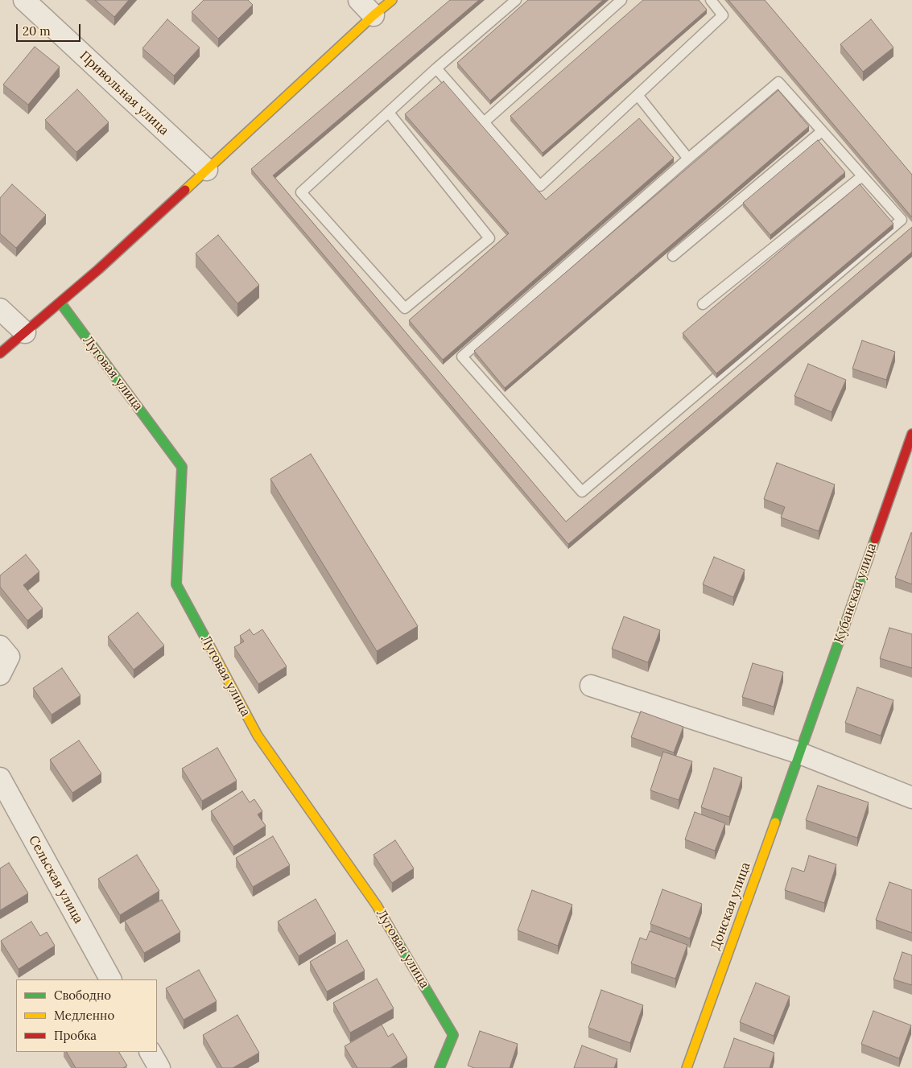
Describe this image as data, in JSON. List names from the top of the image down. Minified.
{"streets":{"street":["Привольная улица","Луговая улица","Кубанская улица","Сельская улица","Донская улица"]},"crossings":[["Кубанская улица","Донская улица"]],"legend":["Свободно","Медленно","Пробка"],"scale_bar":"20 m"}
